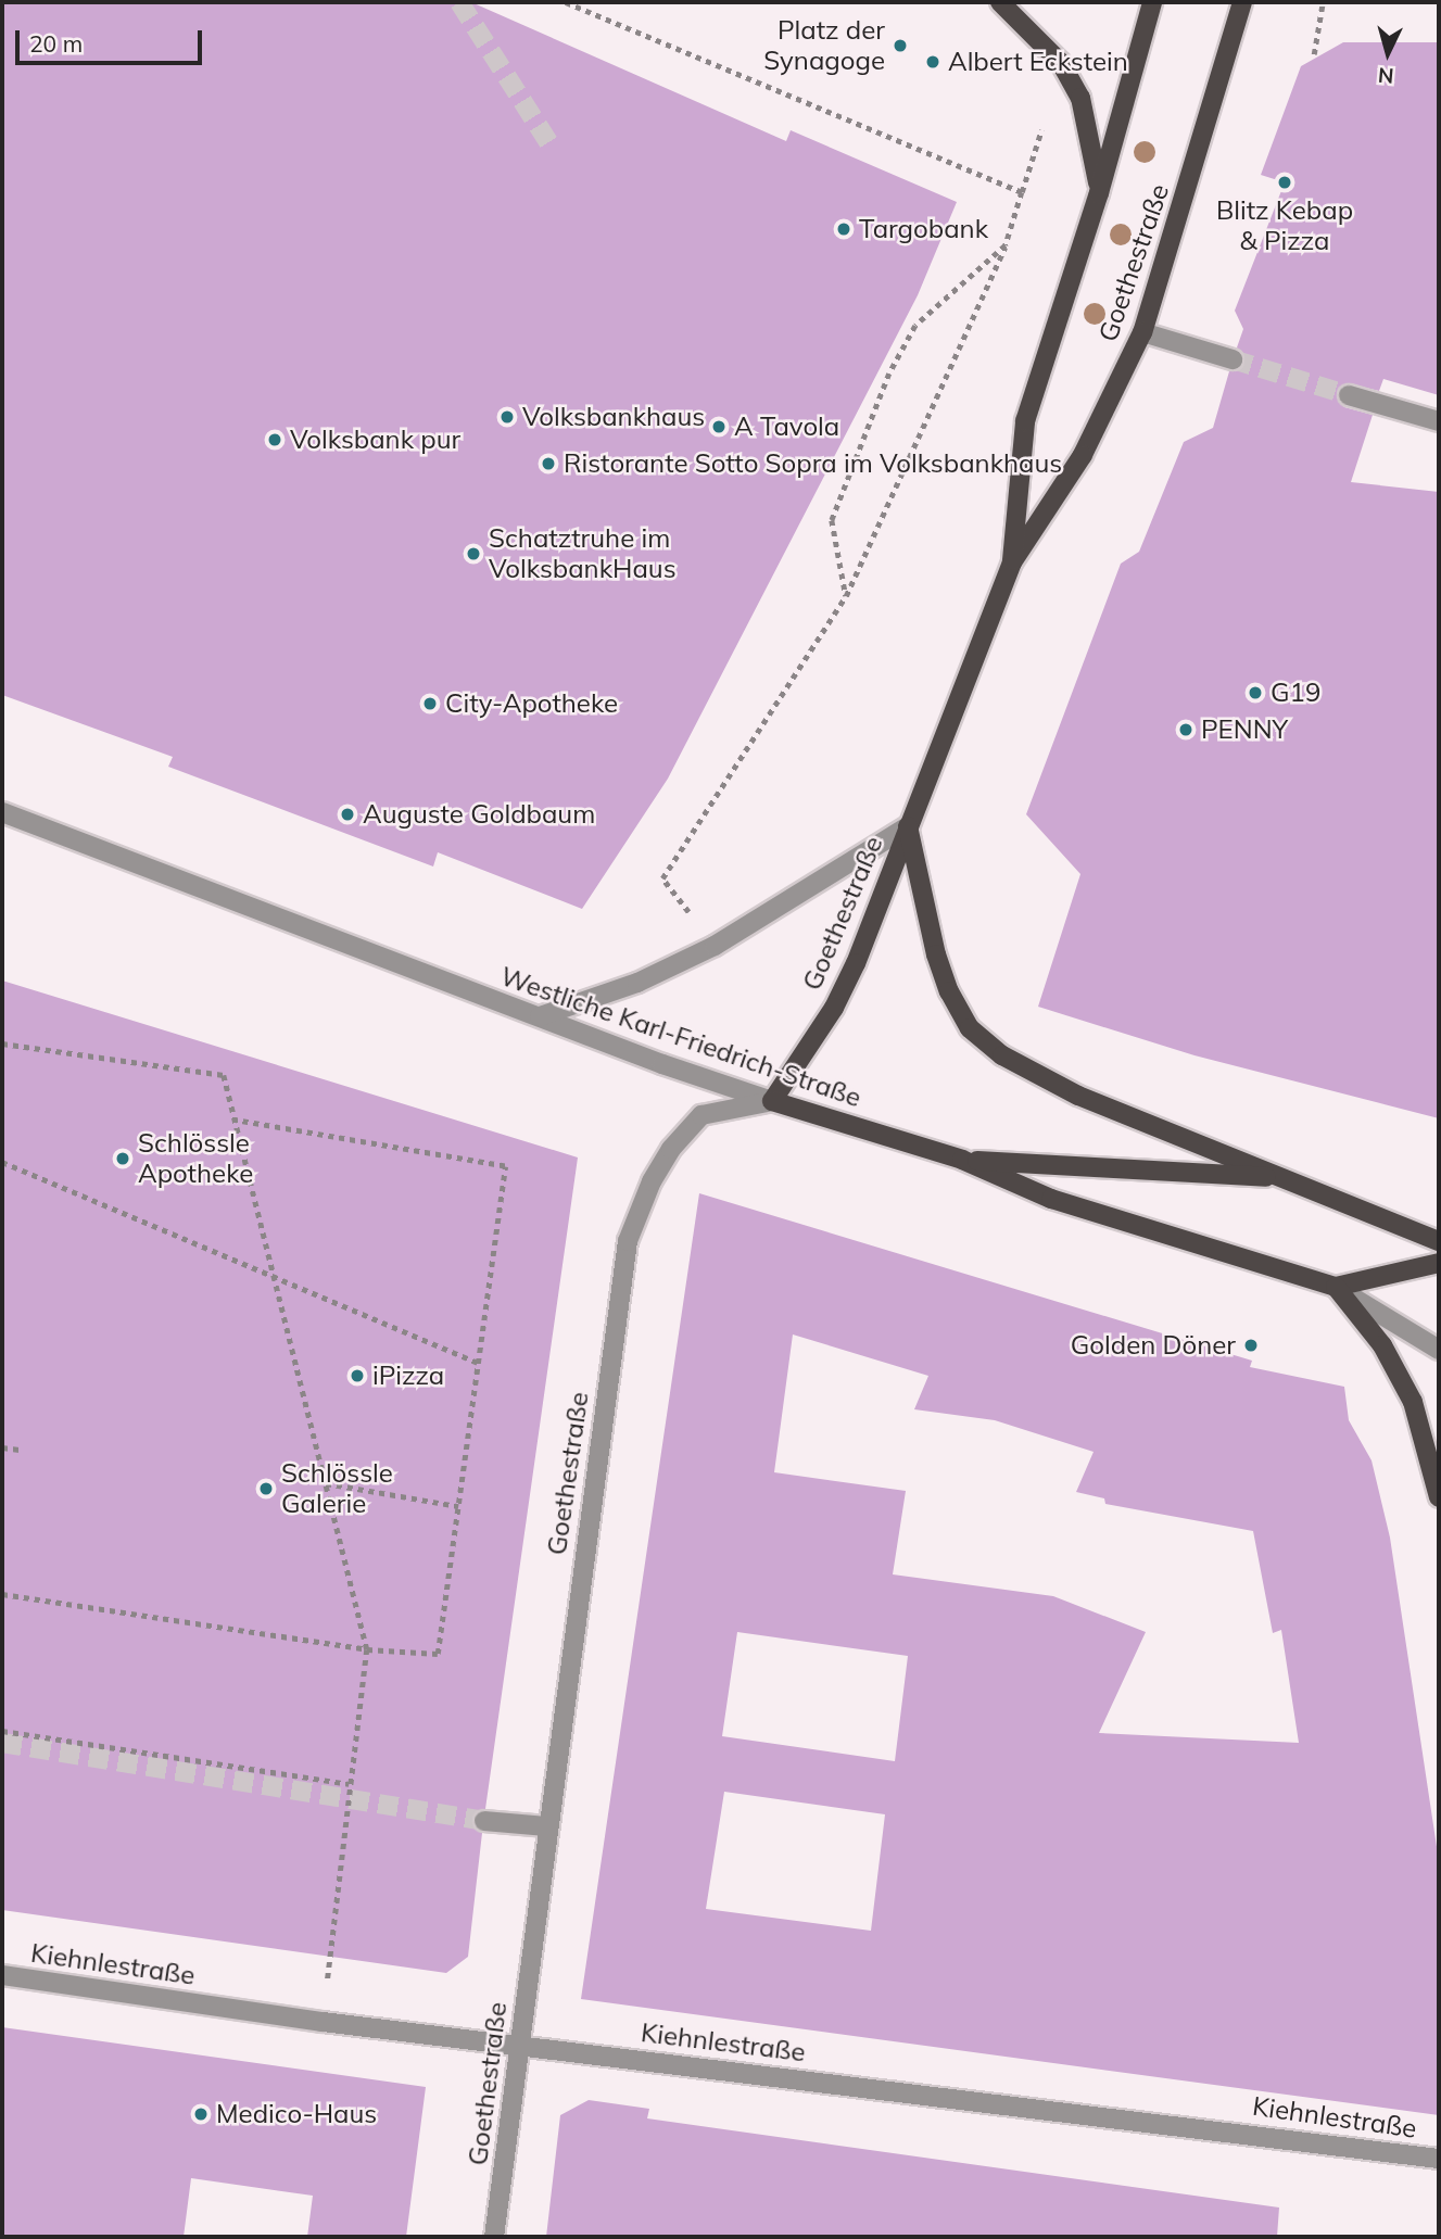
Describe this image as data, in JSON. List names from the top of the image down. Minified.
{"streets":{"main road":["Goethestraße","Westliche Karl-Friedrich-Straße"],"street":["Kiehnlestraße"]},"crossings":[["Goethestraße","Westliche Karl-Friedrich-Straße"],["Goethestraße","Kiehnlestraße"]],"places":["Platz der Synagoge","Albert Eckstein","Blitz Kebap & Pizza","Targobank","Volksbankhaus","A Tavola","Volksbank pur","Ristorante Sotto Sopra im Volksbankhaus","Schatztruhe im VolksbankHaus","G19","City-Apotheke","PENNY","Auguste Goldbaum","Schlössle Apotheke","Golden Döner","iPizza","Schlössle Galerie","Medico-Haus"],"scale_bar":"20 m","north":"bottom"}
